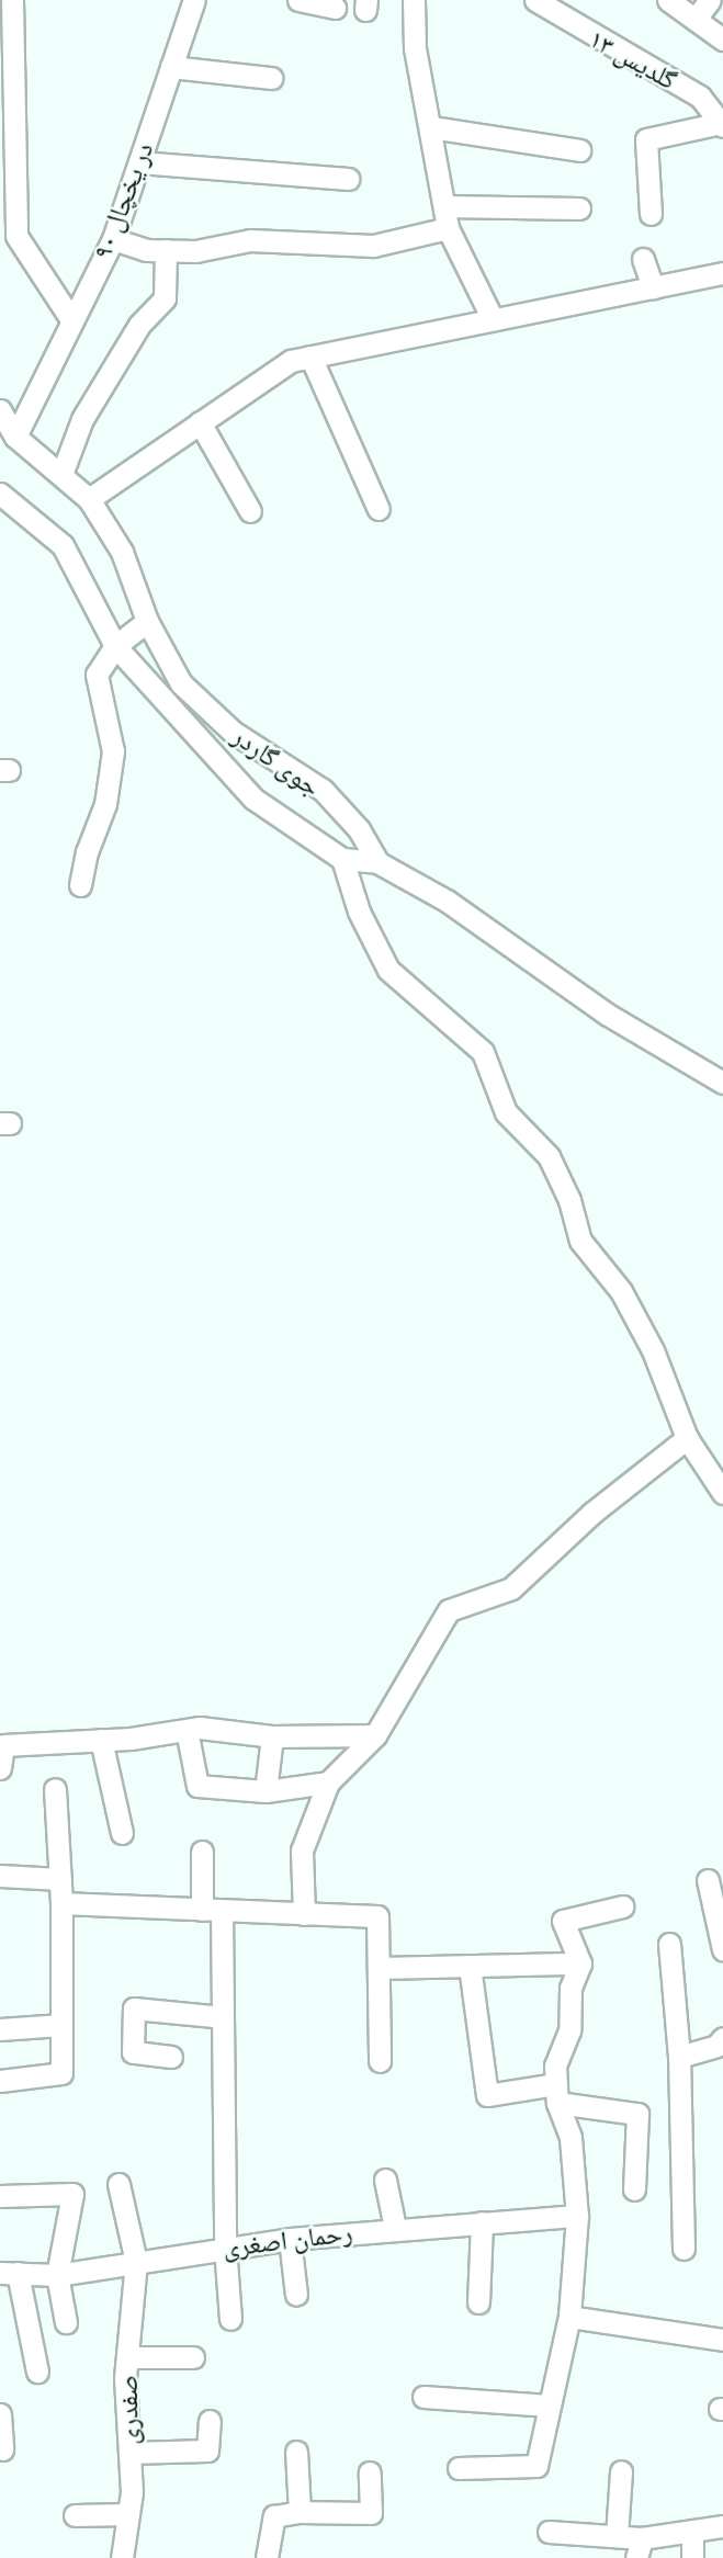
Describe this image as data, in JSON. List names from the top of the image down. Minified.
{"streets":{"street":["گلدیس ۱۳","در یخچال ۹۰","جوی گاردر","رحمان اصغری","صفدری"]},"crossings":[["در یخچال ۹۰","جوی گاردر"],["رحمان اصغری","صفدری"]]}
